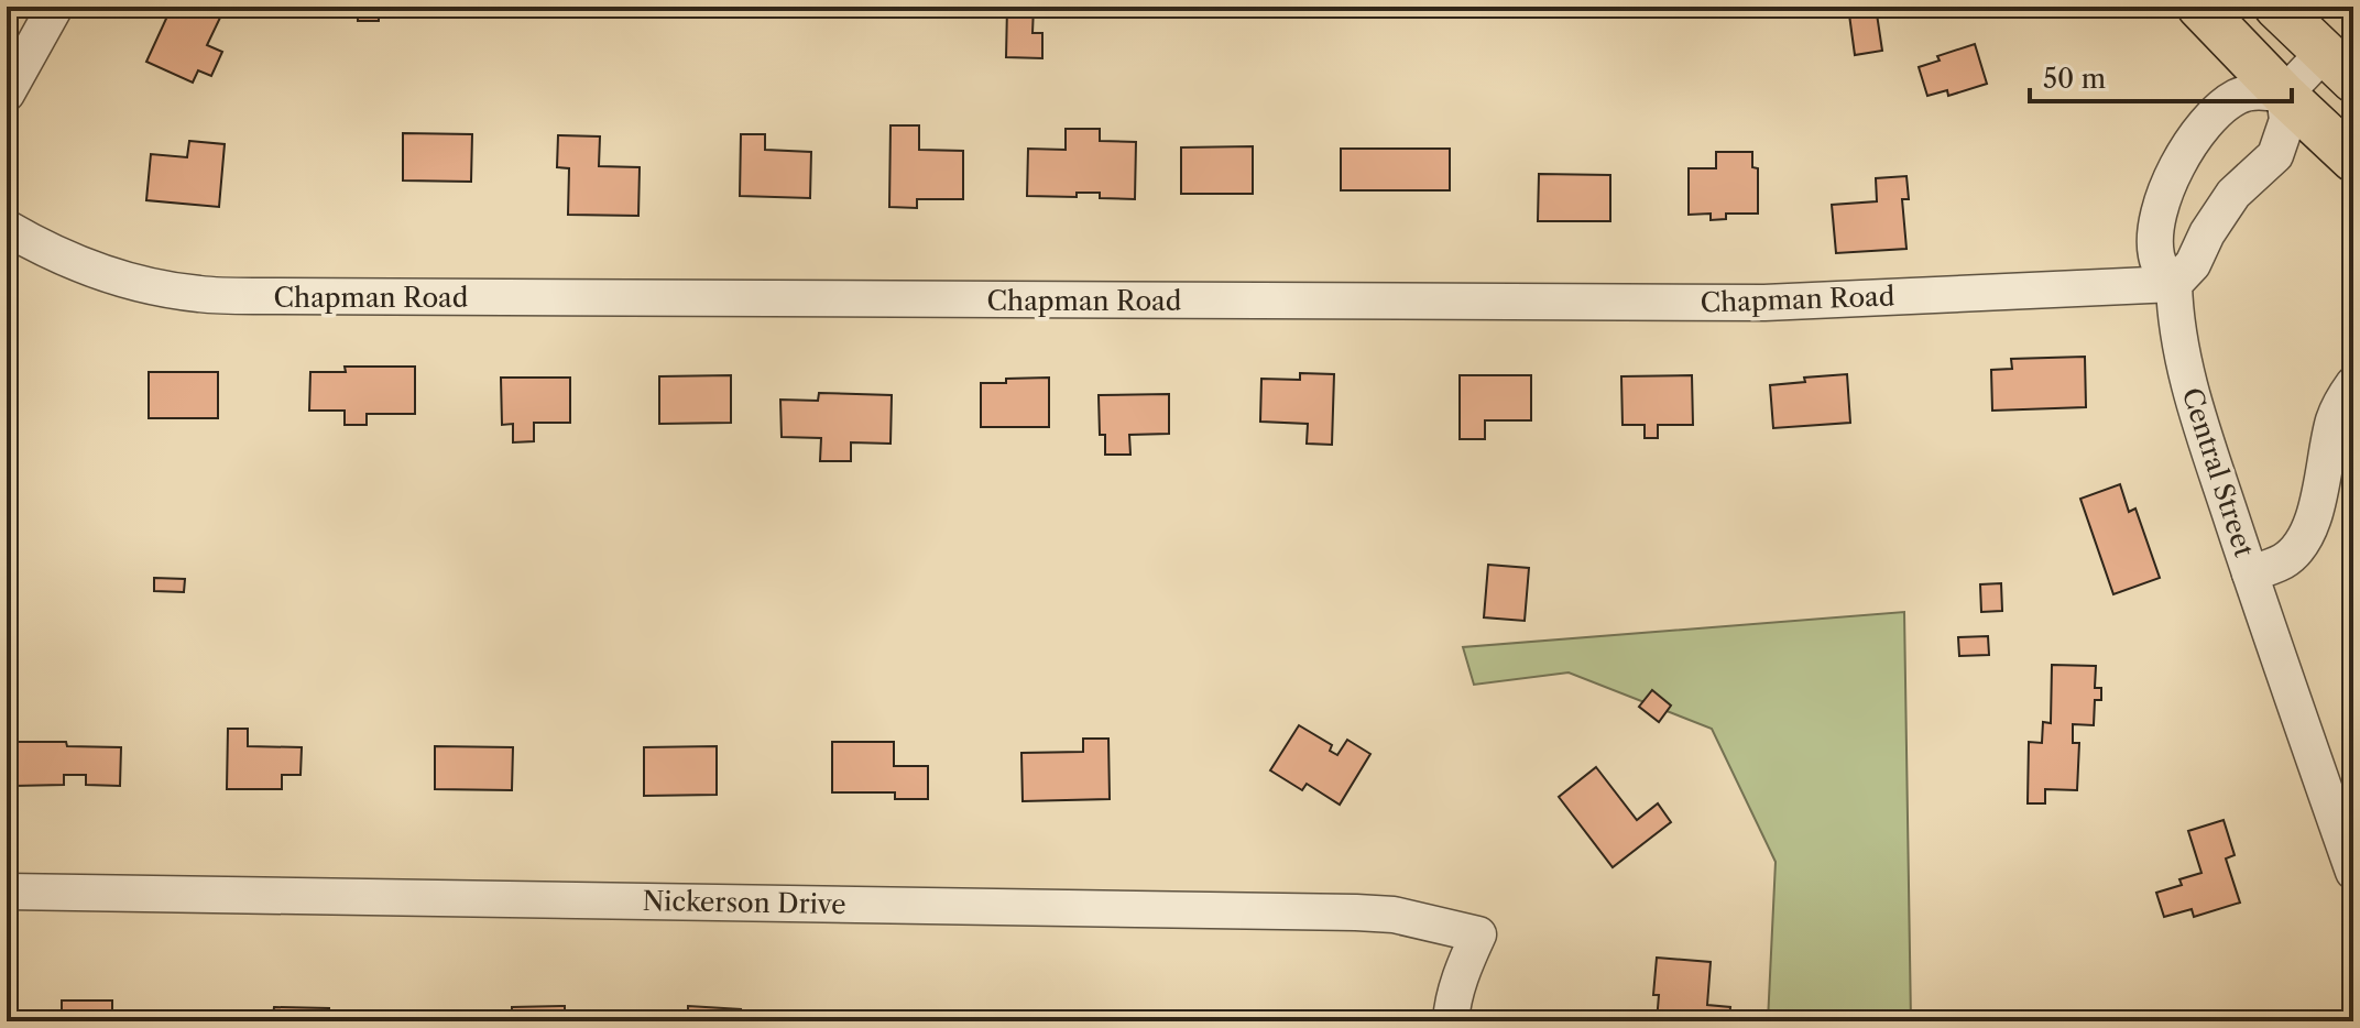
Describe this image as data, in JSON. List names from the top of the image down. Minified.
{"streets":{"street":["Chapman Road","Central Street","Nickerson Drive"]},"crossings":[["Chapman Road","Central Street"]],"scale_bar":"50 m"}
